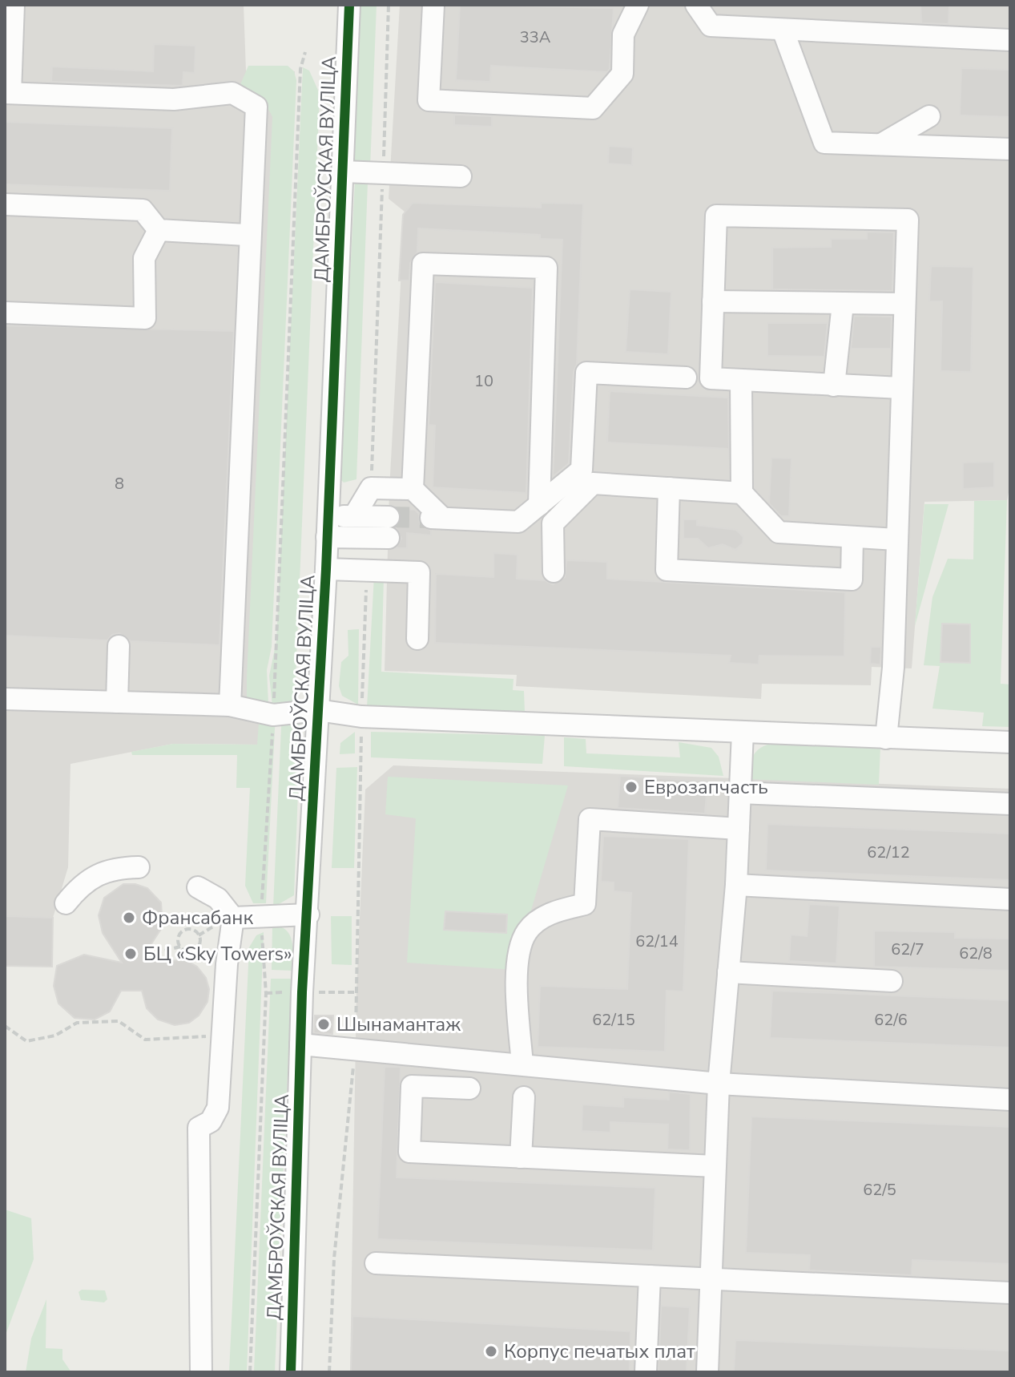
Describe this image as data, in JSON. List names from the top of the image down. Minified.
{"streets":{"street":["ДАМБРОЎСКАЯ ВУЛІЦА"]},"places":["Еврозапчасть","Франсабанк","БЦ «Sky Towers»","Шынамантаж","Корпус печатых плат"],"house_numbers":["33А","10","8","62/12","62/14","62/7","62/8","62/15","62/6","62/5"]}
